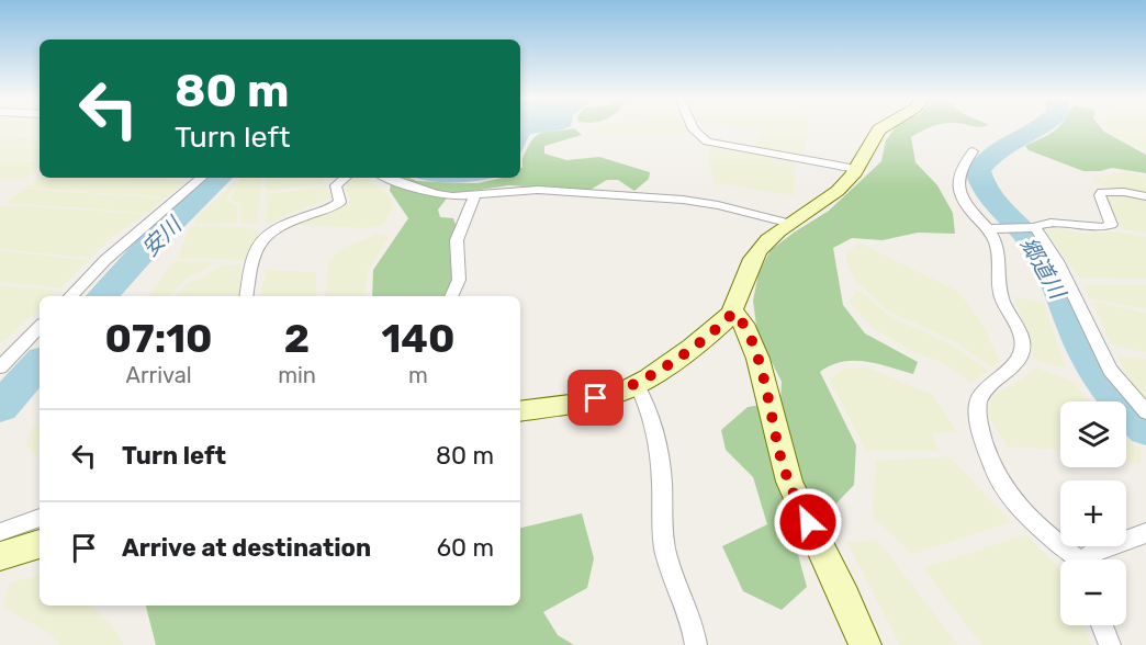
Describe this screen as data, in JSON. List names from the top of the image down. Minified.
{"water":["安川","郷道川"],"page":{"turn":["80 m","Turn left"],"eta":["07:10","Arrival","2","min","140","m"],"map_buttons":["+","−"],"list":[{"name":"Turn left","value":"80 m"},{"name":"Arrive at destination","value":"60 m"}]}}
